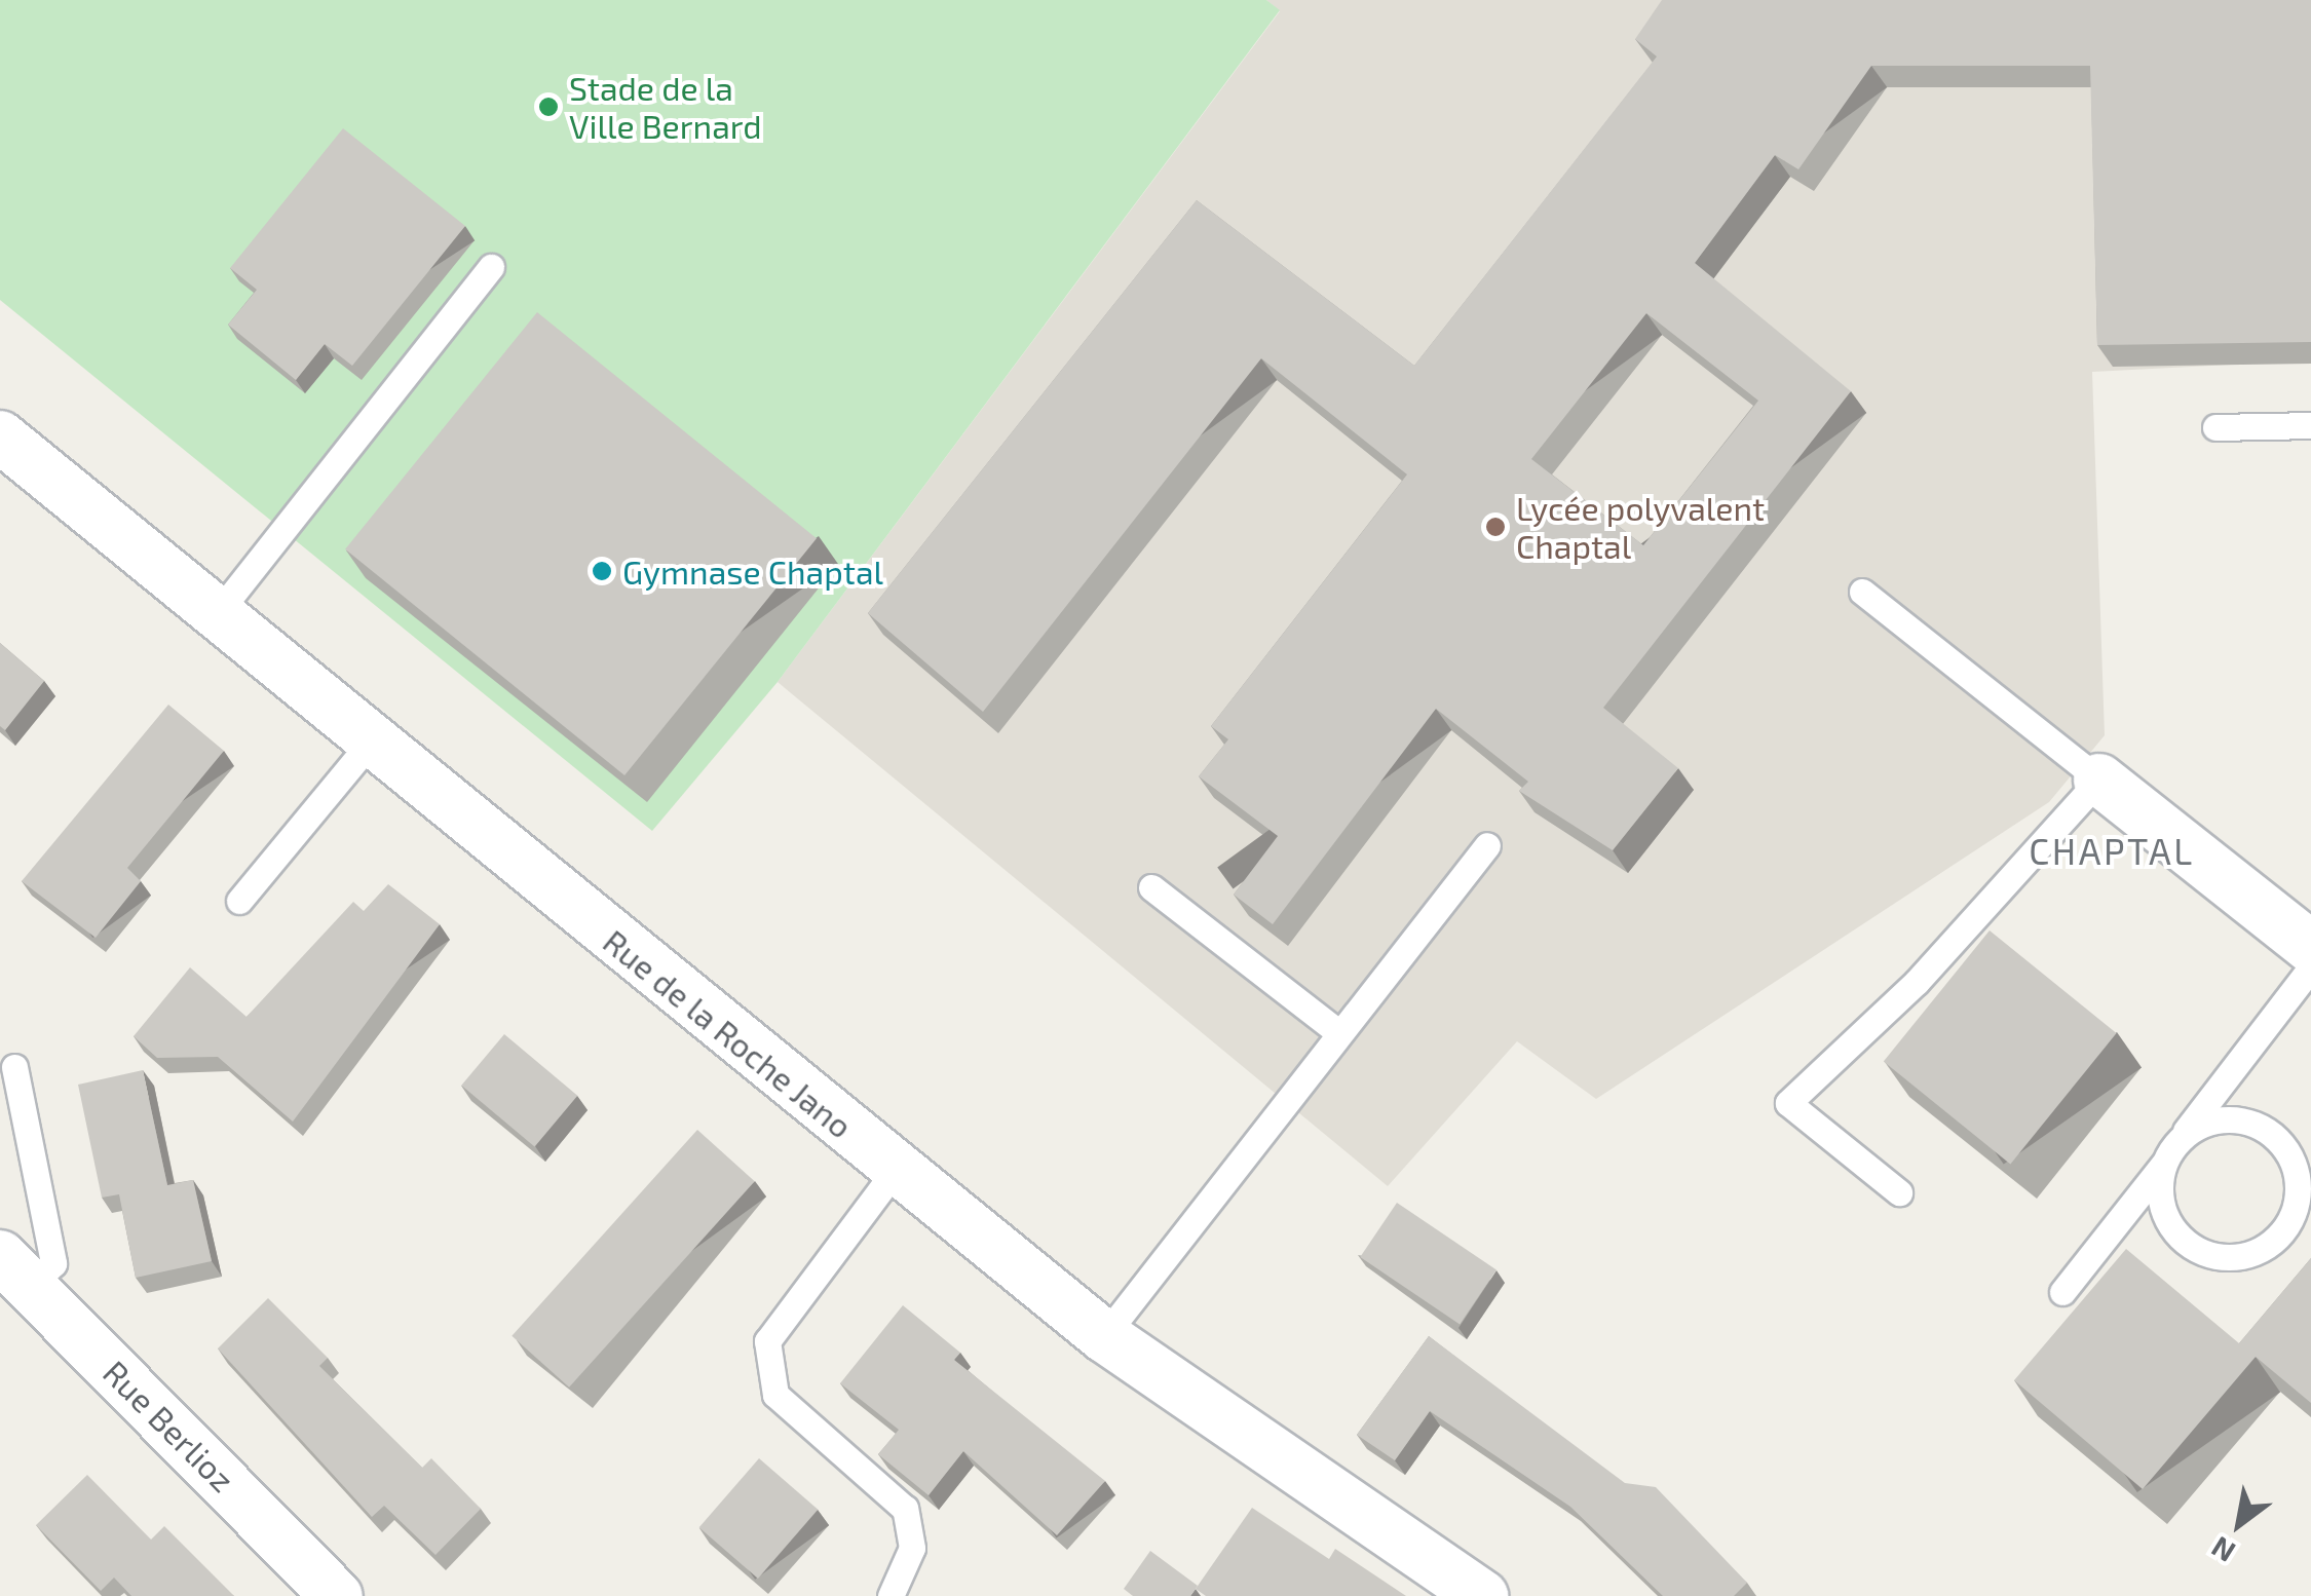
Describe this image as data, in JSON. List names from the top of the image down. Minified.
{"streets":{"street":["Rue de la Roche Jano","Rue Berlioz"]},"districts":["CHAPTAL"],"places":["Stade de la Ville Bernard","Lycée polyvalent Chaptal","Gymnase Chaptal"],"north":"bottom left"}
